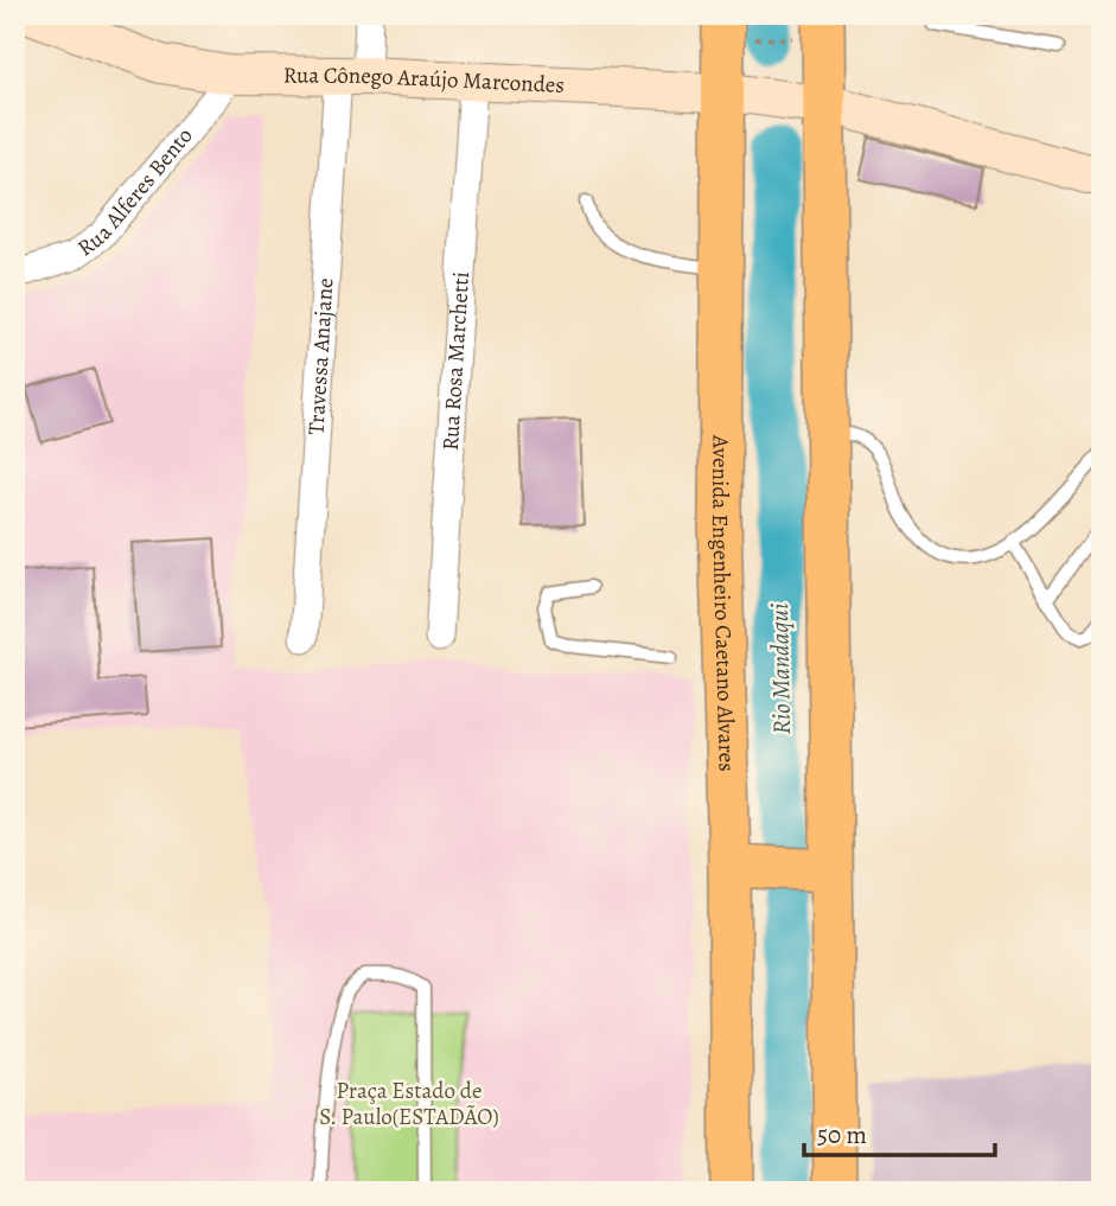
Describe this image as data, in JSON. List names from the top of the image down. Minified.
{"streets":{"main road":["Avenida Engenheiro Caetano Alvares"],"street":["Rua Cônego Araújo Marcondes","Rua Alferes Bento","Travessa Anajane","Rua Rosa Marchetti"]},"crossings":[["Rua Cônego Araújo Marcondes","Rua Alferes Bento"],["Rua Cônego Araújo Marcondes","Travessa Anajane"],["Rua Cônego Araújo Marcondes","Rua Rosa Marchetti"],["Rua Cônego Araújo Marcondes","Avenida Engenheiro Caetano Alvares"]],"water":["Rio Mandaqui"],"parks":["Praça Estado de S. Paulo(ESTADÃO)"],"scale_bar":"50 m"}
